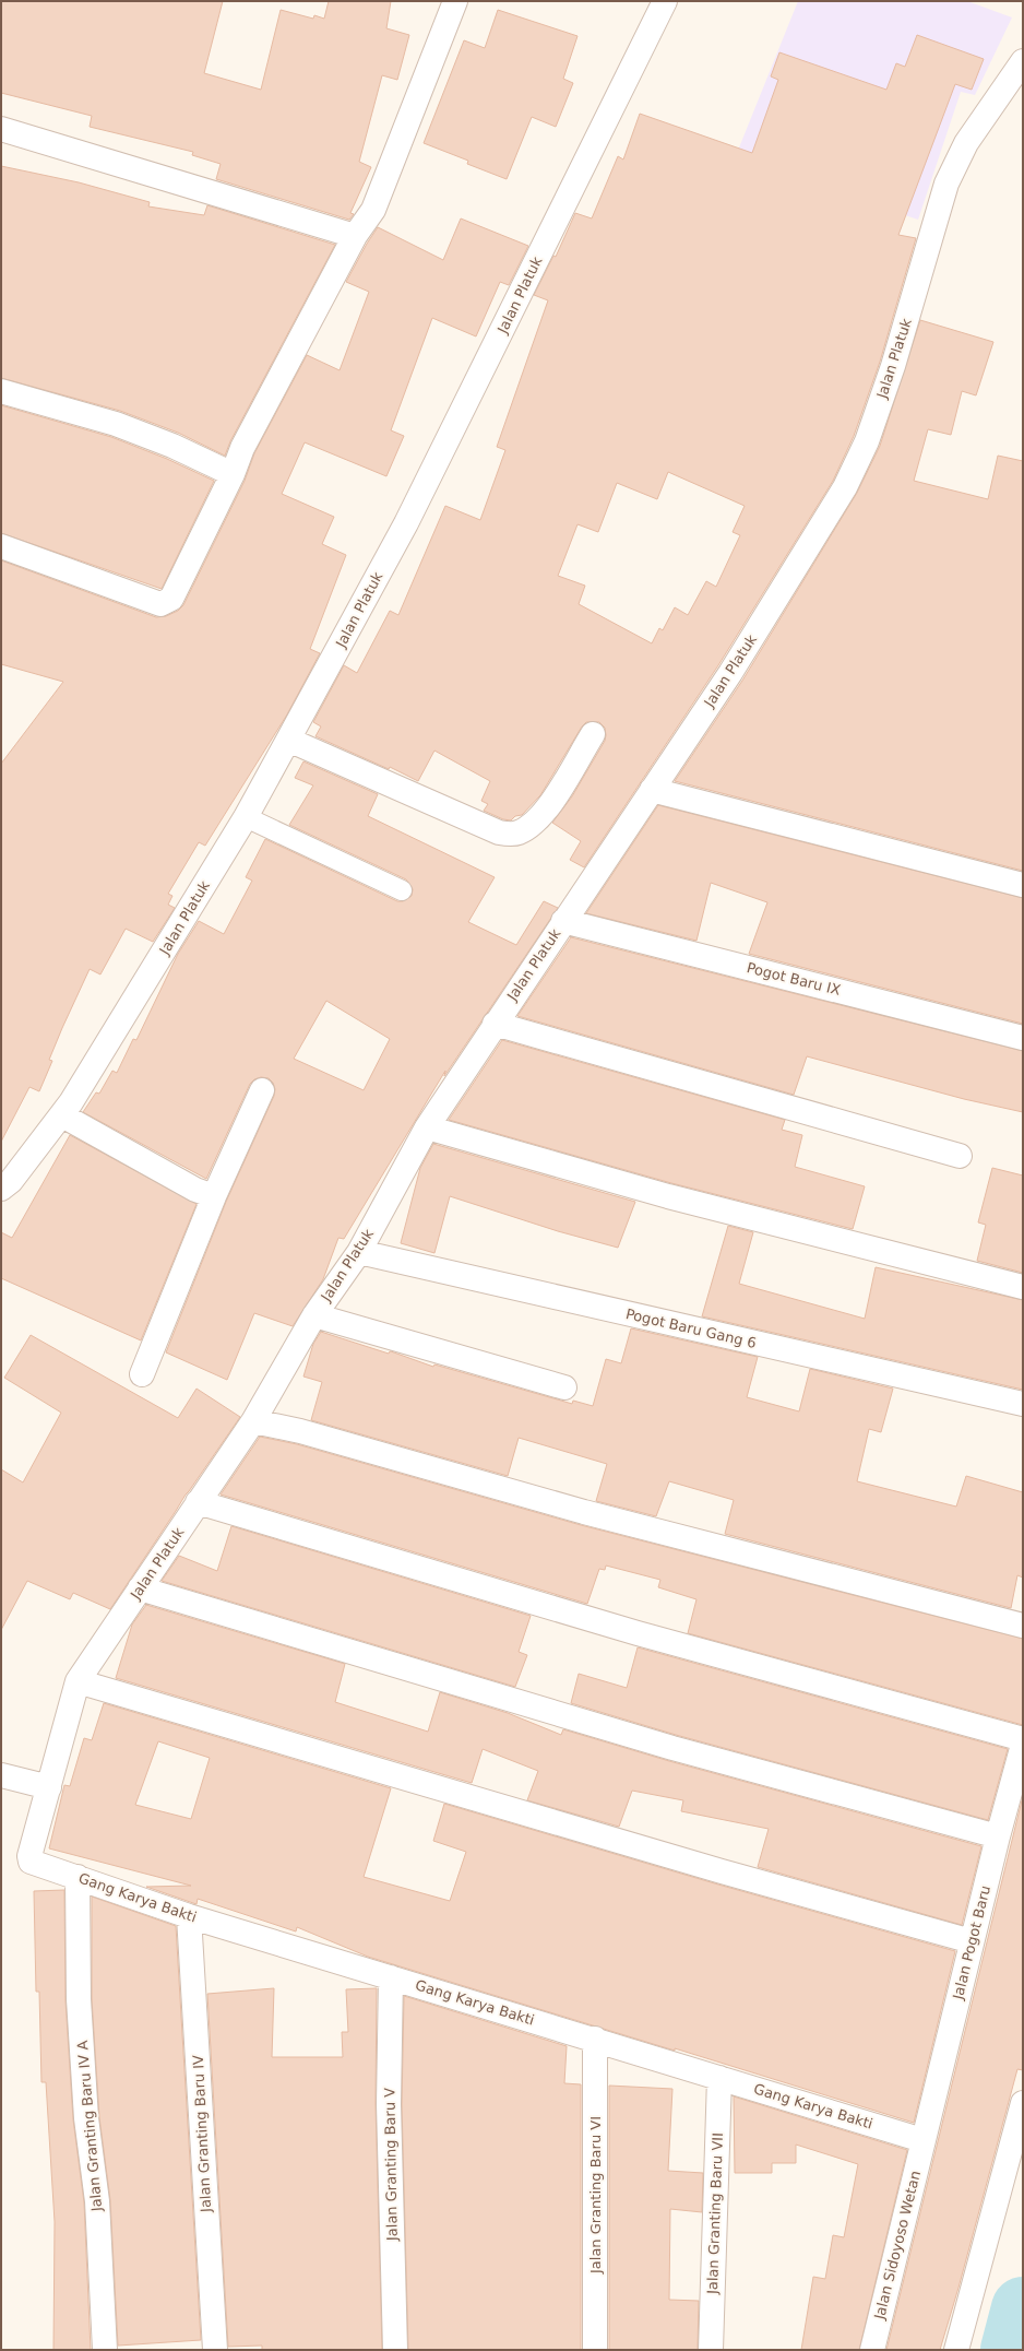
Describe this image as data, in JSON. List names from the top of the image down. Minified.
{"streets":{"street":["Jalan Platuk","Pogot Baru IX","Pogot Baru Gang 6","Gang Karya Bakti","Jalan Pogot Baru","Jalan Granting Baru IV A","Jalan Granting Baru IV","Jalan Granting Baru V","Jalan Granting Baru VI","Jalan Granting Baru VII","Jalan Sidoyoso Wetan"]},"crossings":[["Jalan Platuk","Pogot Baru IX"],["Jalan Platuk","Pogot Baru Gang 6"],["Jalan Platuk","Gang Karya Bakti"],["Gang Karya Bakti","Jalan Pogot Baru"],["Gang Karya Bakti","Jalan Granting Baru IV A"],["Gang Karya Bakti","Jalan Granting Baru IV"],["Gang Karya Bakti","Jalan Granting Baru V"],["Gang Karya Bakti","Jalan Granting Baru VI"],["Gang Karya Bakti","Jalan Granting Baru VII"],["Gang Karya Bakti","Jalan Sidoyoso Wetan"],["Jalan Pogot Baru","Jalan Sidoyoso Wetan"]]}
